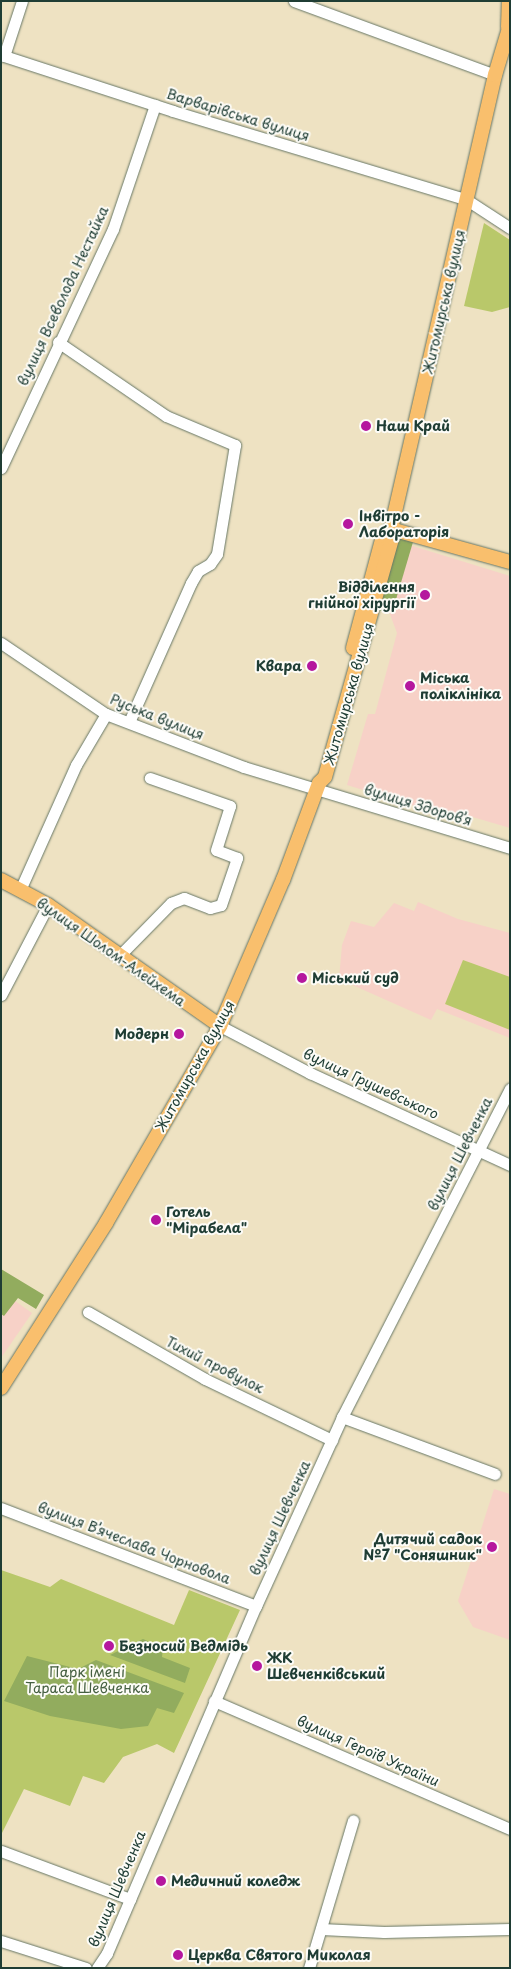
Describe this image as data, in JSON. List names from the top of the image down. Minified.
{"streets":{"main road":["Житомирська вулиця","вулиця Шолом-Алейхема"],"street":["Варварівська вулиця","вулиця Всеволода Нестайка","Руська вулиця","вулиця Здоровʼя","вулиця Грушевського","вулиця Шевченка","Тихий провулок","вулиця Вʼячеслава Чорновола","вулиця Героїв України"]},"crossings":[["Варварівська вулиця","вулиця Всеволода Нестайка"],["Варварівська вулиця","Житомирська вулиця"],["Житомирська вулиця","Руська вулиця"],["Житомирська вулиця","вулиця Здоровʼя"],["Житомирська вулиця","вулиця Шолом-Алейхема"],["Житомирська вулиця","вулиця Грушевського"],["Руська вулиця","вулиця Здоровʼя"],["вулиця Шолом-Алейхема","вулиця Грушевського"],["вулиця Грушевського","вулиця Шевченка"],["вулиця Шевченка","Тихий провулок"],["вулиця Шевченка","вулиця Вʼячеслава Чорновола"],["вулиця Шевченка","вулиця Героїв України"]],"parks":["Парк імені Тараса Шевченка"],"places":["Наш Край","Інвітро - Лабораторія","Відділення гнійної хірургії","Квара","Міська поліклініка","Міський суд","Модерн","Готель \"Мірабела\"","Дитячий садок №7 \"Соняшник\"","Безносий Ведмідь","ЖК Шевченківський","Медичний коледж","Церква Святого Миколая"]}
